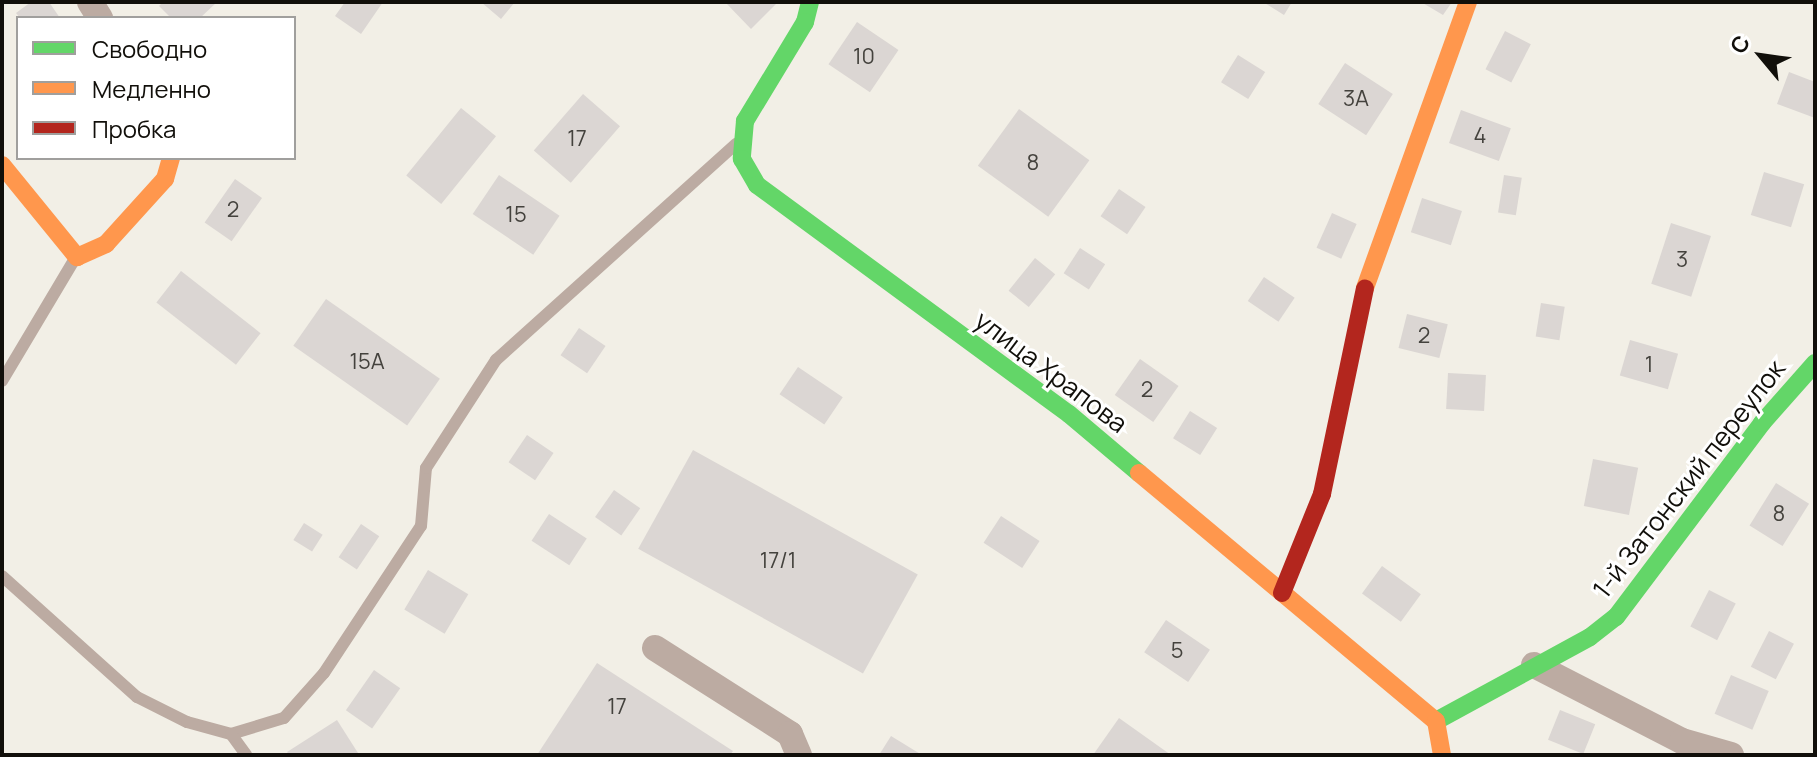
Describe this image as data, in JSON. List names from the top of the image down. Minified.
{"streets":{"street":["улица Храпова","1-й Затонский переулок"]},"crossings":[["улица Храпова","1-й Затонский переулок"]],"house_numbers":["10","3А","4","17","8","2","15","3","2","15А","1","2","8","17/1","5","17"],"legend":["Свободно","Медленно","Пробка"],"north":"top left"}
